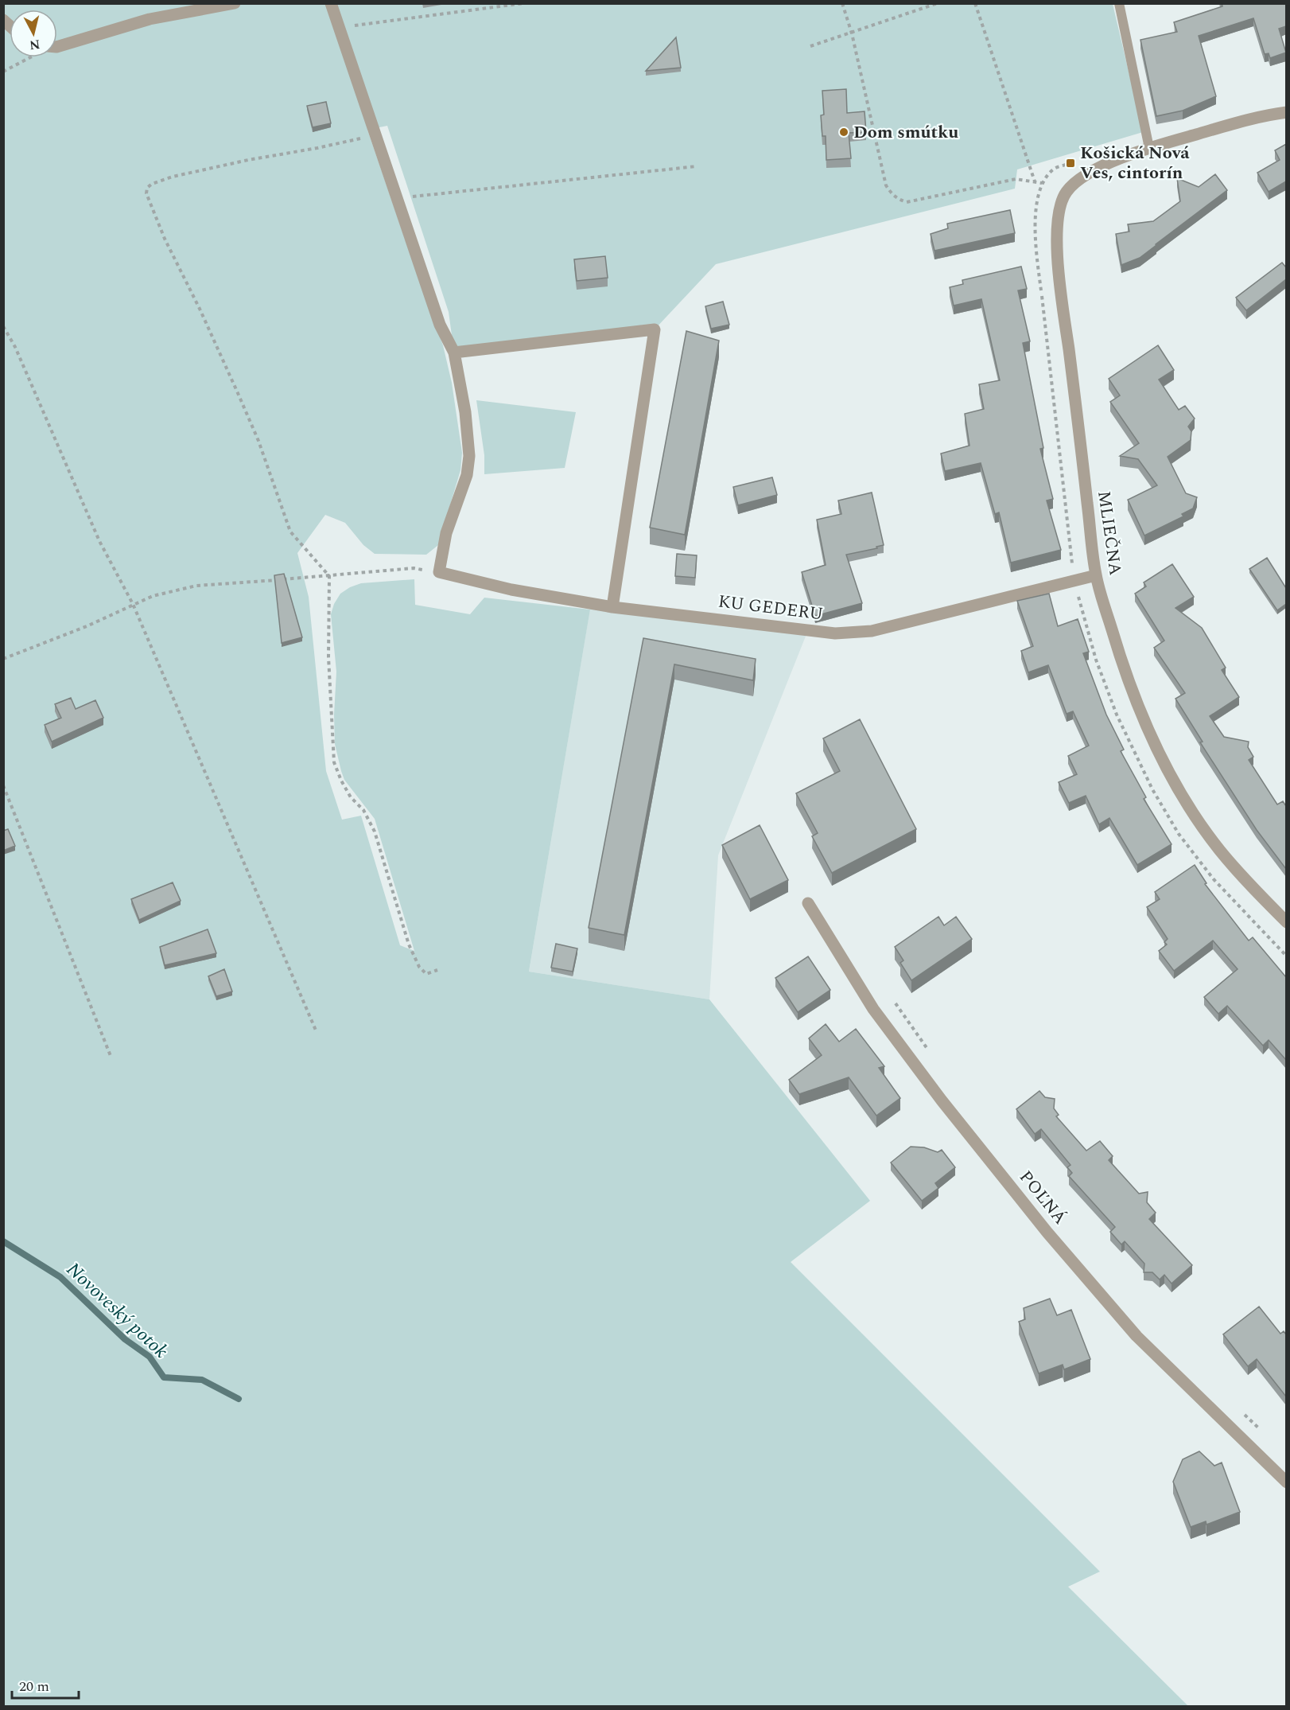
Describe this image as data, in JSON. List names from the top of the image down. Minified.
{"streets":{"street":["MLIEČNA","KU GEDERU","POĽNÁ"]},"crossings":[["MLIEČNA","KU GEDERU"]],"water":["Novoveský potok"],"places":{"other":["Dom smútku"],"transit":["Košická Nová Ves, cintorín"]},"scale_bar":"20 m","north":"bottom"}
